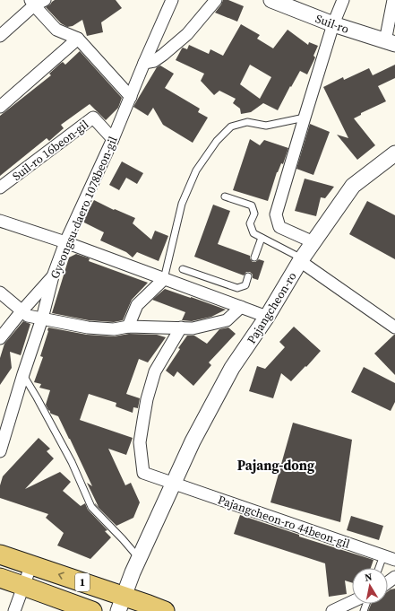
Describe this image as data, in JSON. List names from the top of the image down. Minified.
{"streets":{"main road":["1"],"street":["Suil-ro","Suil-ro 16beon-gil","Gyeongsu-daero 1078beon-gil","Pajangcheon-ro","Pajangcheon-ro 44beon-gil"]},"crossings":[["Suil-ro 16beon-gil","Gyeongsu-daero 1078beon-gil"],["Pajangcheon-ro","Pajangcheon-ro 44beon-gil"],["Pajangcheon-ro","1"]],"districts":["Pajang-dong"],"north":"top"}
